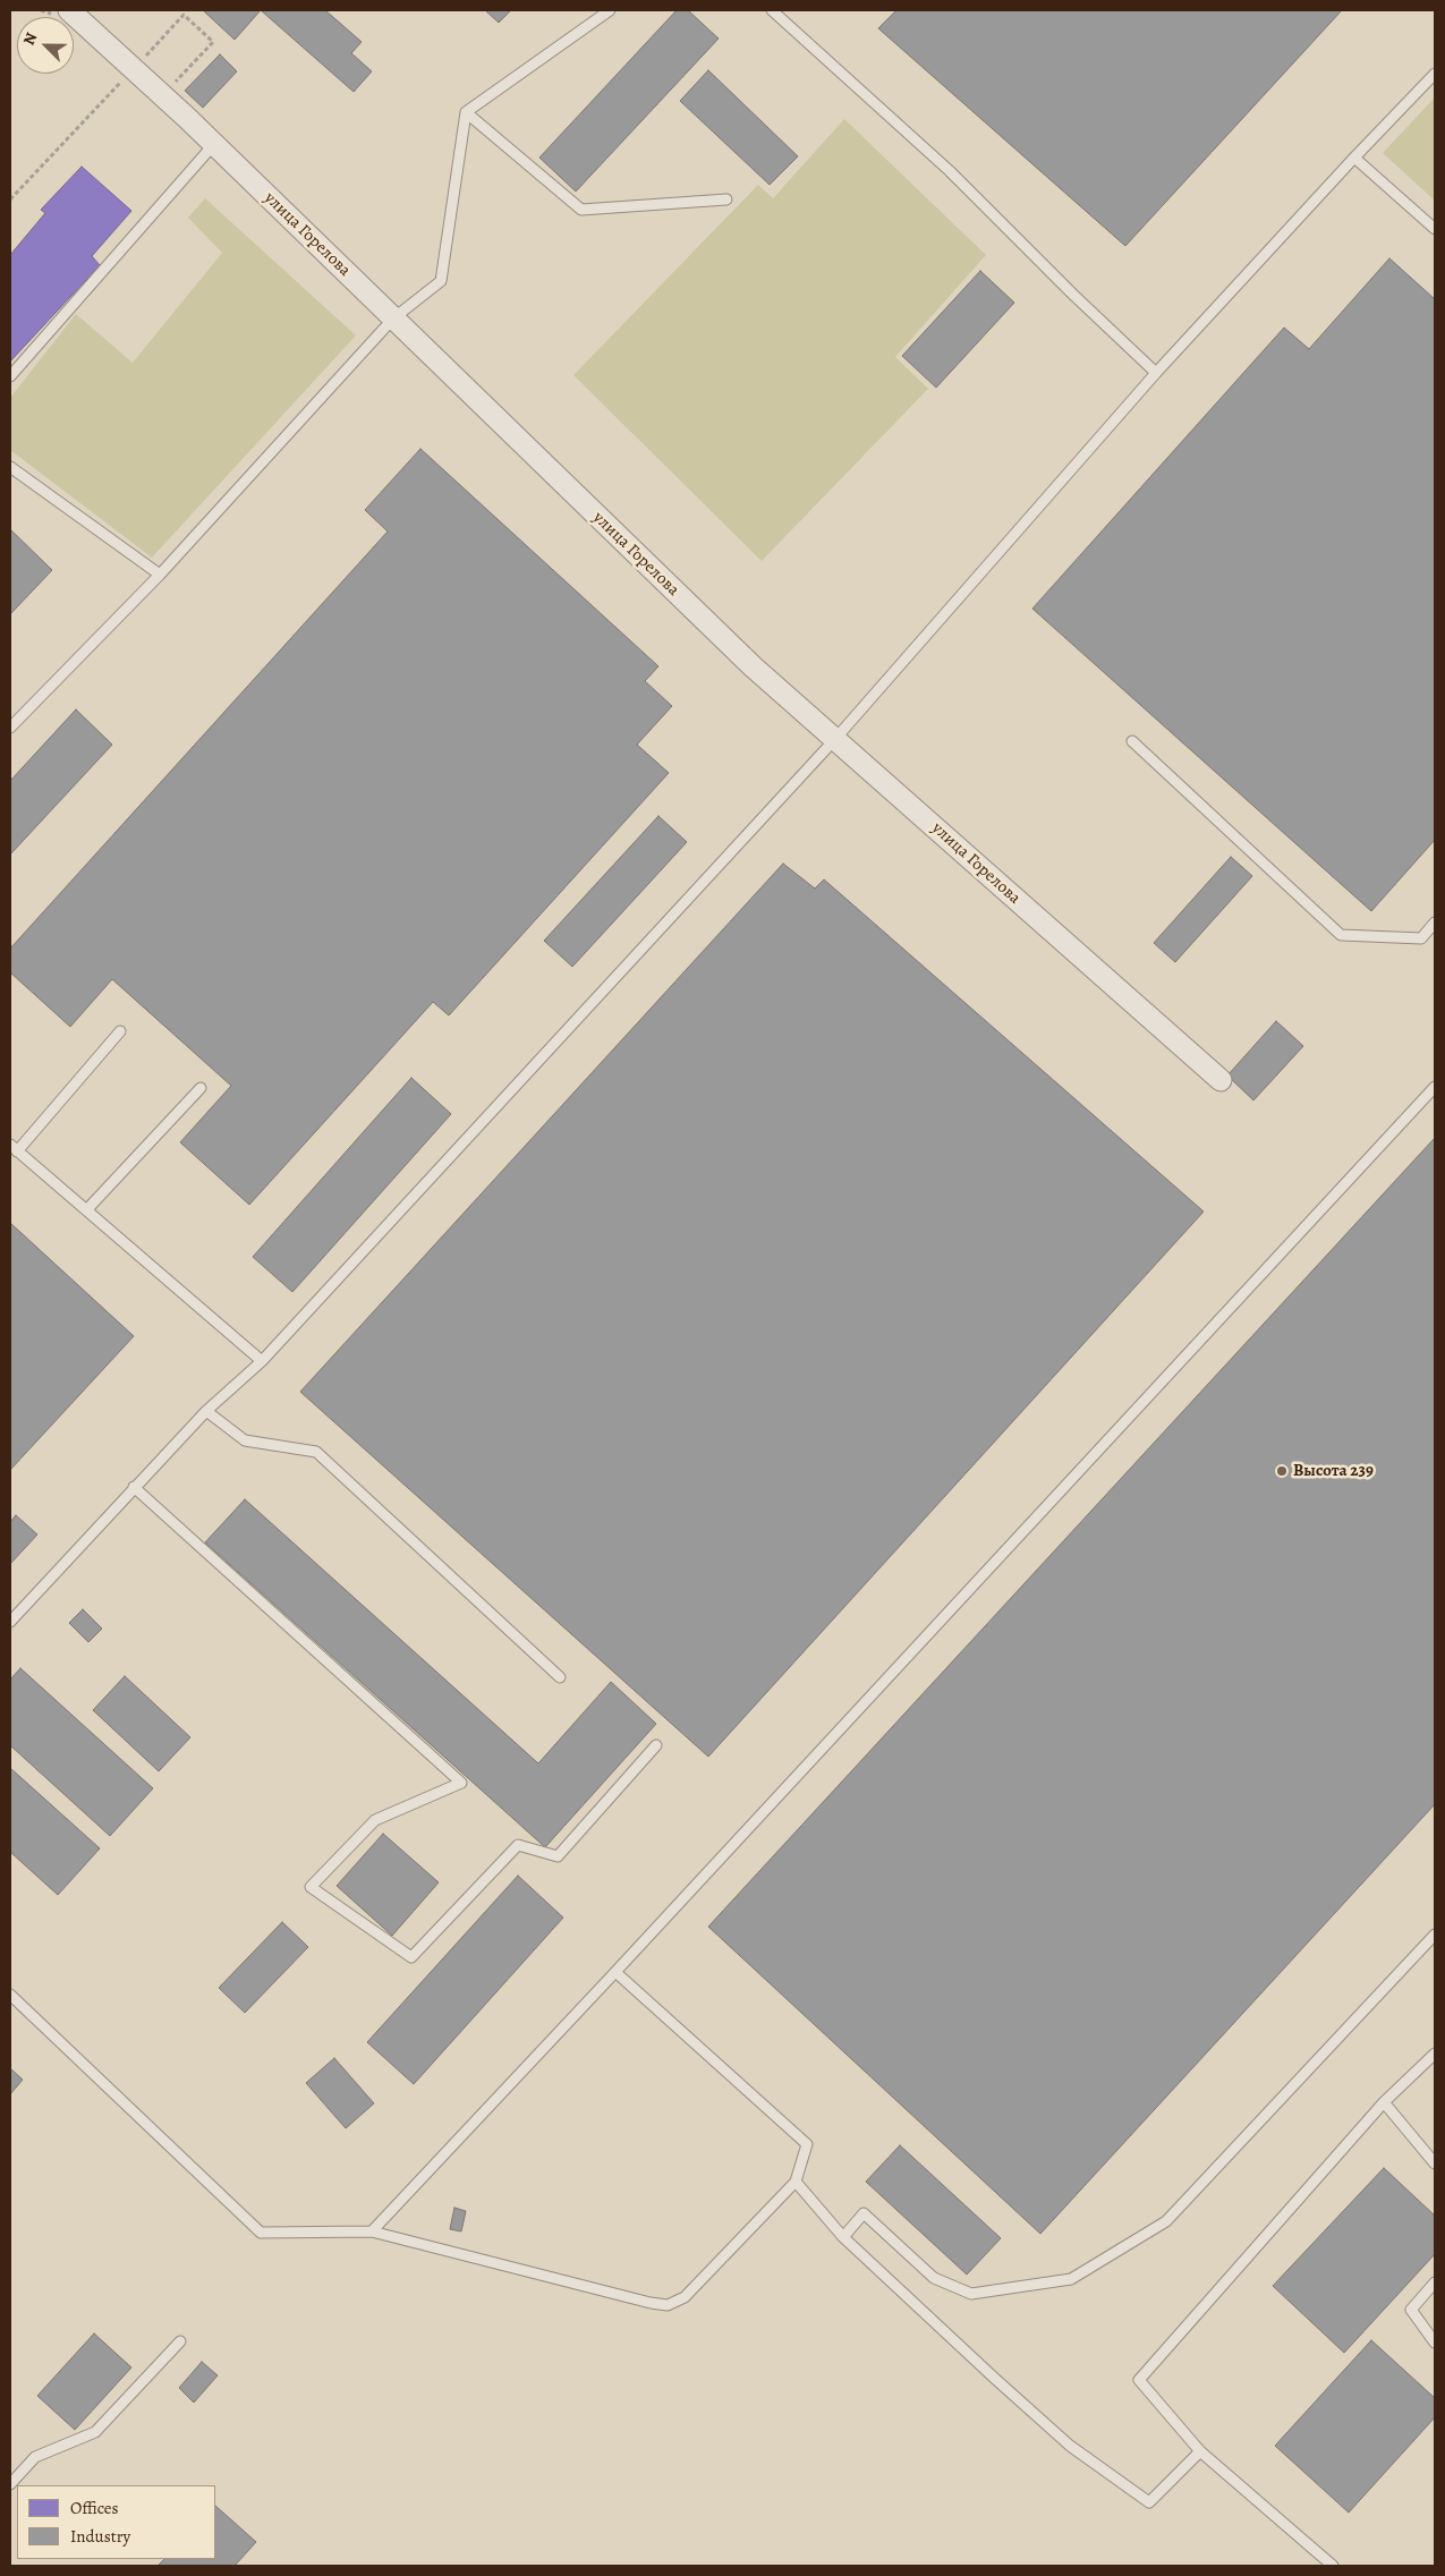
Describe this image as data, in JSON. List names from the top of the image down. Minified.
{"streets":{"street":["улица Горелова"]},"places":["Высота 239"],"legend":["Offices","Industry"],"north":"top left"}
